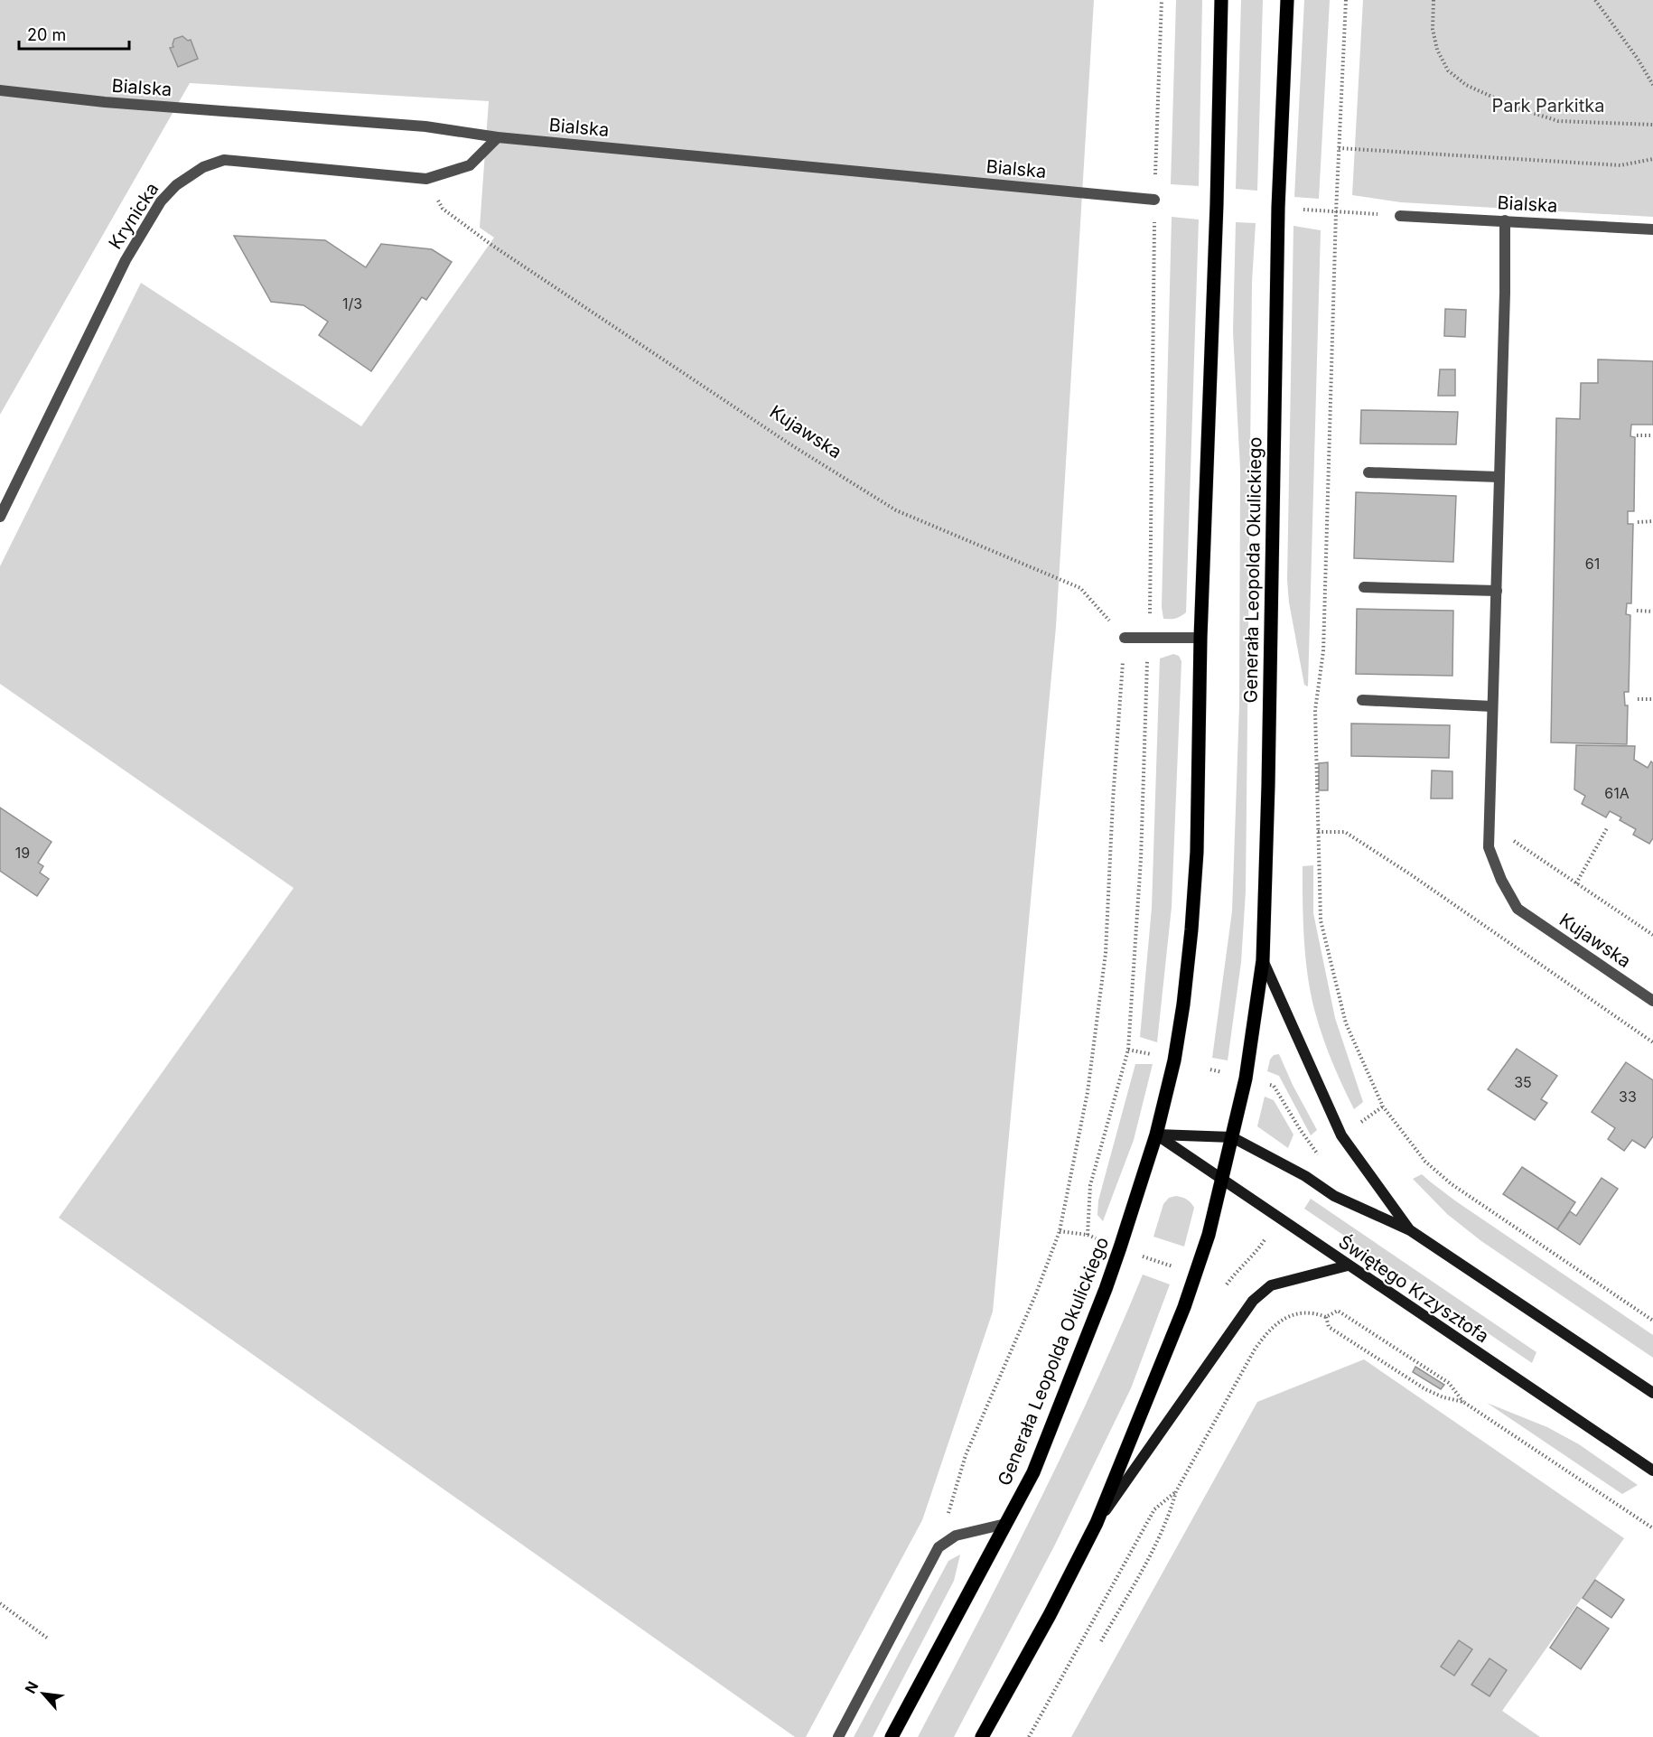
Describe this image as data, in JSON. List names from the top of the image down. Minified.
{"streets":{"main road":["Generała Leopolda Okulickiego","Świętego Krzysztofa"],"street":["Bialska","Krynicka","Kujawska"]},"crossings":[["Bialska","Krynicka"],["Krynicka","Kujawska"],["Generała Leopolda Okulickiego","Świętego Krzysztofa"]],"parks":["Park Parkitka"],"house_numbers":["1/3","61","61A","19","35","33"],"scale_bar":"20 m","north":"top left"}
